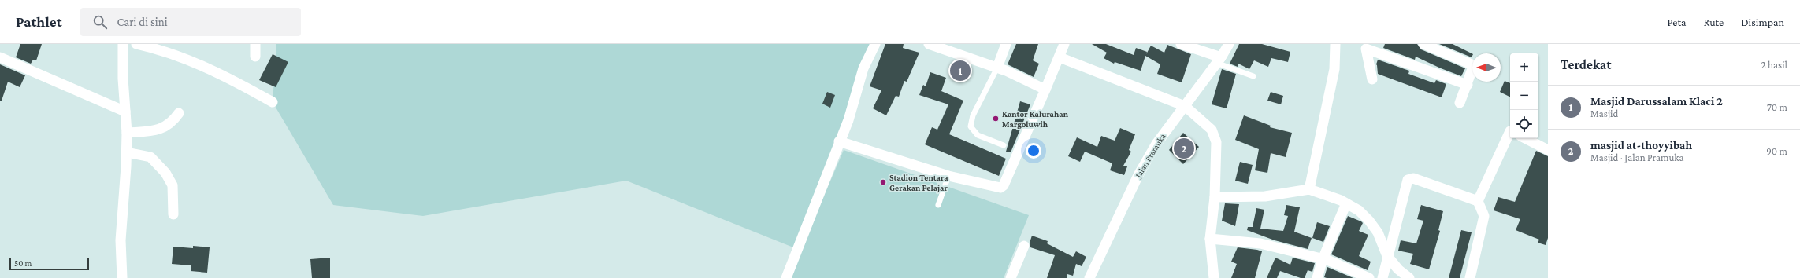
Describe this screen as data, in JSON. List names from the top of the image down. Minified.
{"streets":{"street":["Jalan Pramuka"]},"places":["Kantor Kalurahan Margoluwih","Stadion Tentara Gerakan Pelajar"],"scale_bar":"50 m","north":"left","page":{"header":"Pathlet","search":"Cari di sini","nav":["Peta","Rute","Disimpan"],"heading":["Terdekat","2 hasil"],"map_buttons":["+","−"],"pins":["1","2"],"list":[{"mark":"1","name":"Masjid Darussalam Klaci 2","note":"Masjid","value":"70 m"},{"mark":"2","name":"masjid at-thoyyibah","note":"Masjid · Jalan Pramuka","value":"90 m"}],"scale":"50 m"}}
